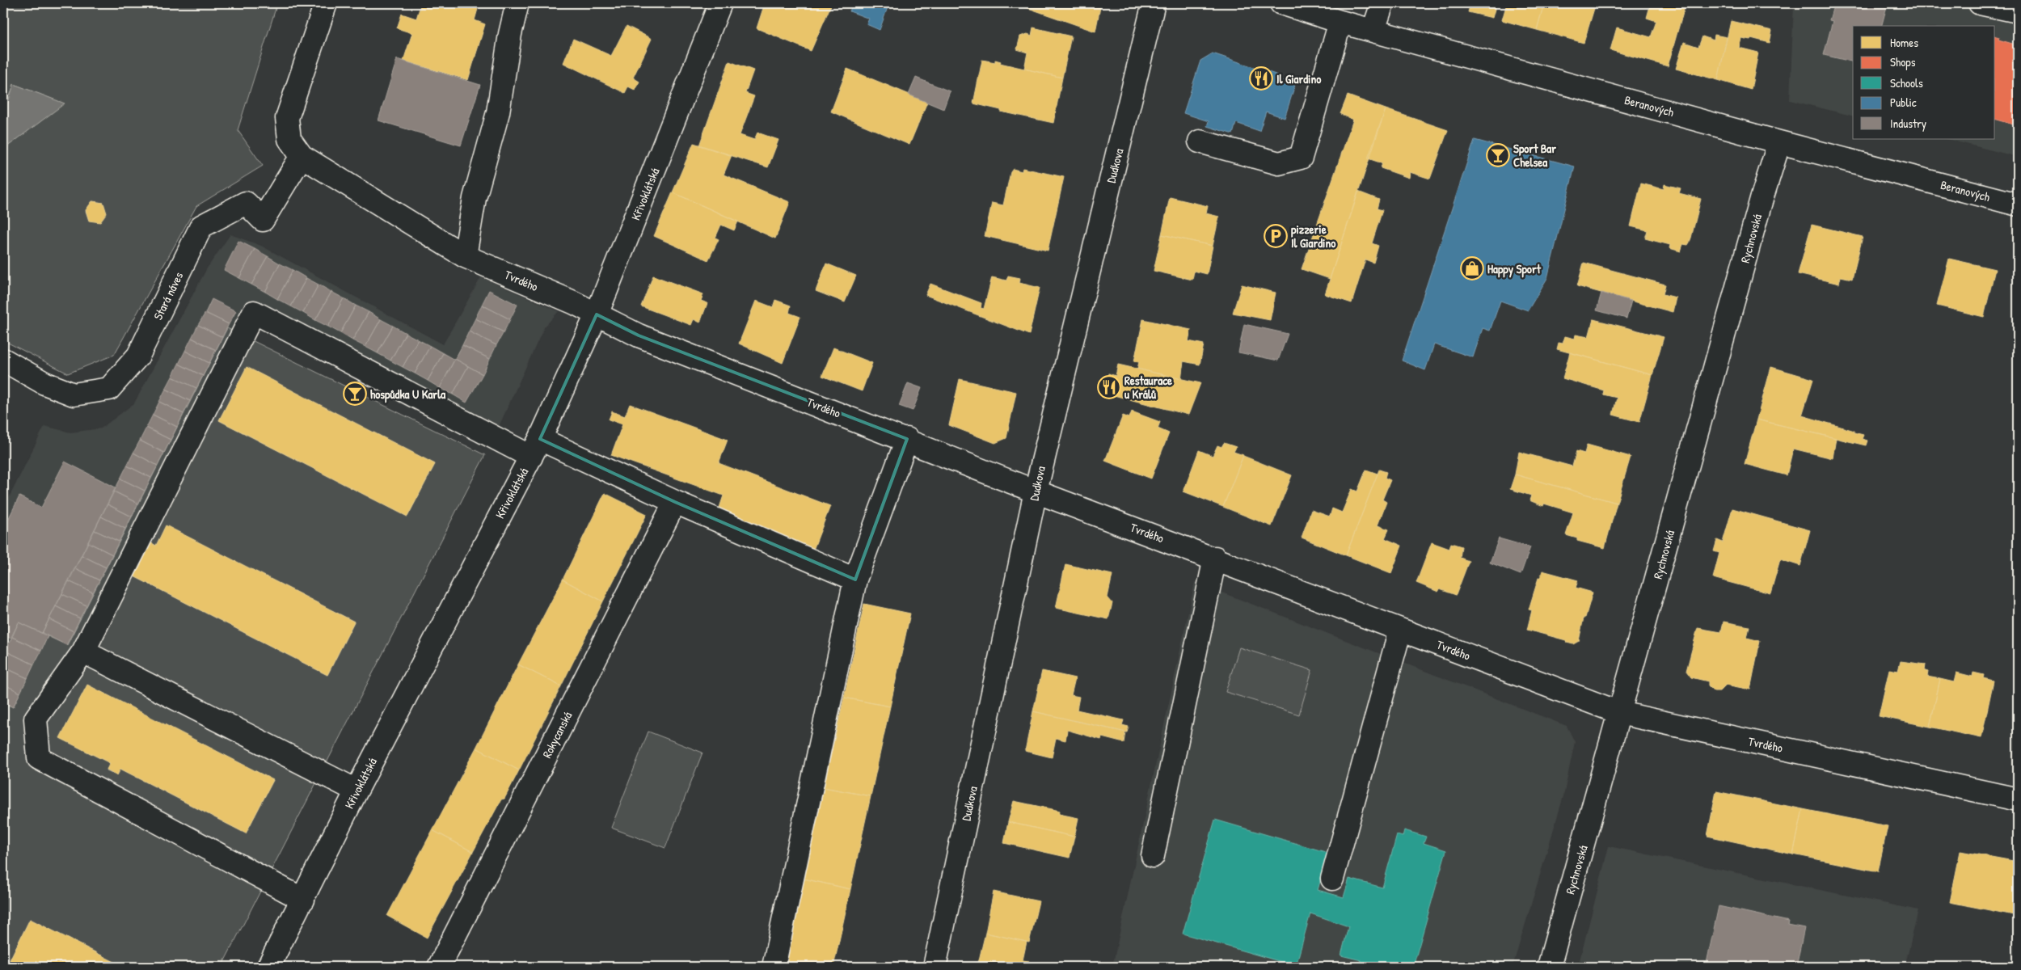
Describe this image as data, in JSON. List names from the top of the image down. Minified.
{"streets":{"street":["Beranových","Dudkova","Křivoklátská","Rychnovská","Tvrdého","Stará náves","Rokycanská"]},"crossings":[["Beranových","Rychnovská"],["Dudkova","Tvrdého"],["Křivoklátská","Tvrdého"],["Rychnovská","Tvrdého"],["Tvrdého","Stará náves"]],"places":{"restaurant":["Il Giardino","Restaurace u Králů"],"bar":["Sport Bar Chelsea","hospůdka U Karla"],"parking":["pizzerie Il Giardino"],"shop":["Happy Sport"]},"legend":["Homes","Shops","Schools","Public","Industry"]}
